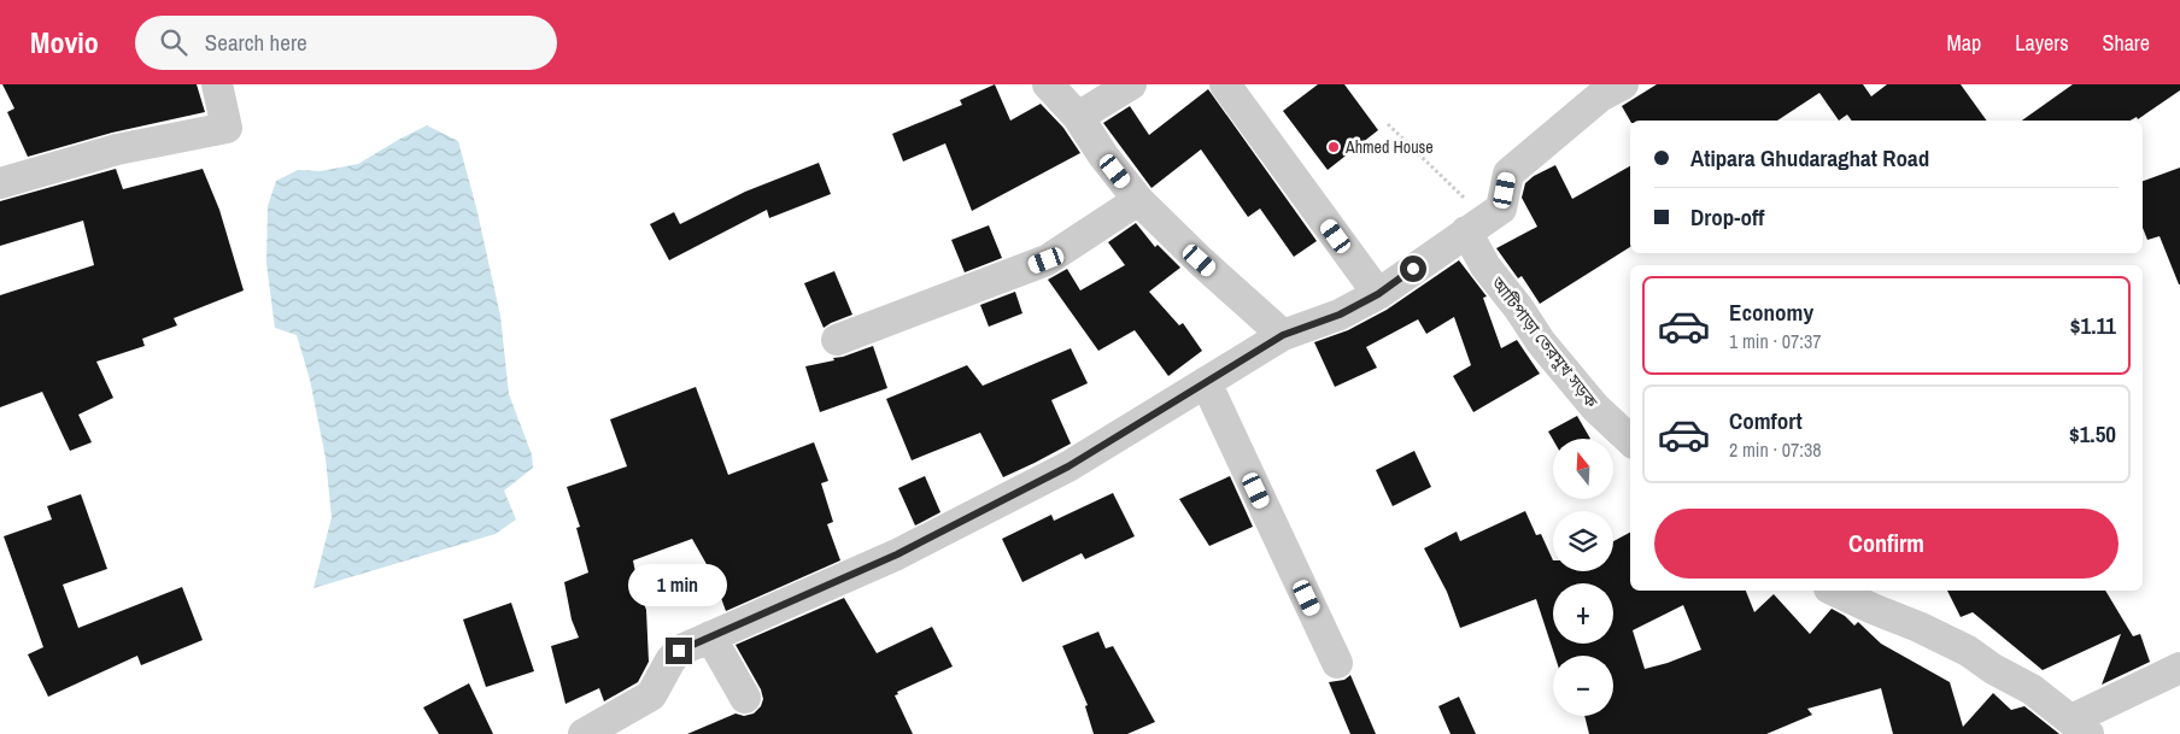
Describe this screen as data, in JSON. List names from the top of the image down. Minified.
{"streets":{"street":["আটিপাড়া তেরমুখ সড়ক"]},"places":["Ahmed House"],"north":"top","page":{"header":"Movio","search":"Search here","nav":["Map","Layers","Share"],"banner":["Atipara Ghudaraghat Road","Drop-off"],"list":[{"name":"Economy","note":"1 min · 07:37","value":"$1.11"},{"name":"Comfort","note":"2 min · 07:38","value":"$1.50"}],"map_buttons":["+","−"],"buttons":"Confirm","bubble":"1 min"}}
